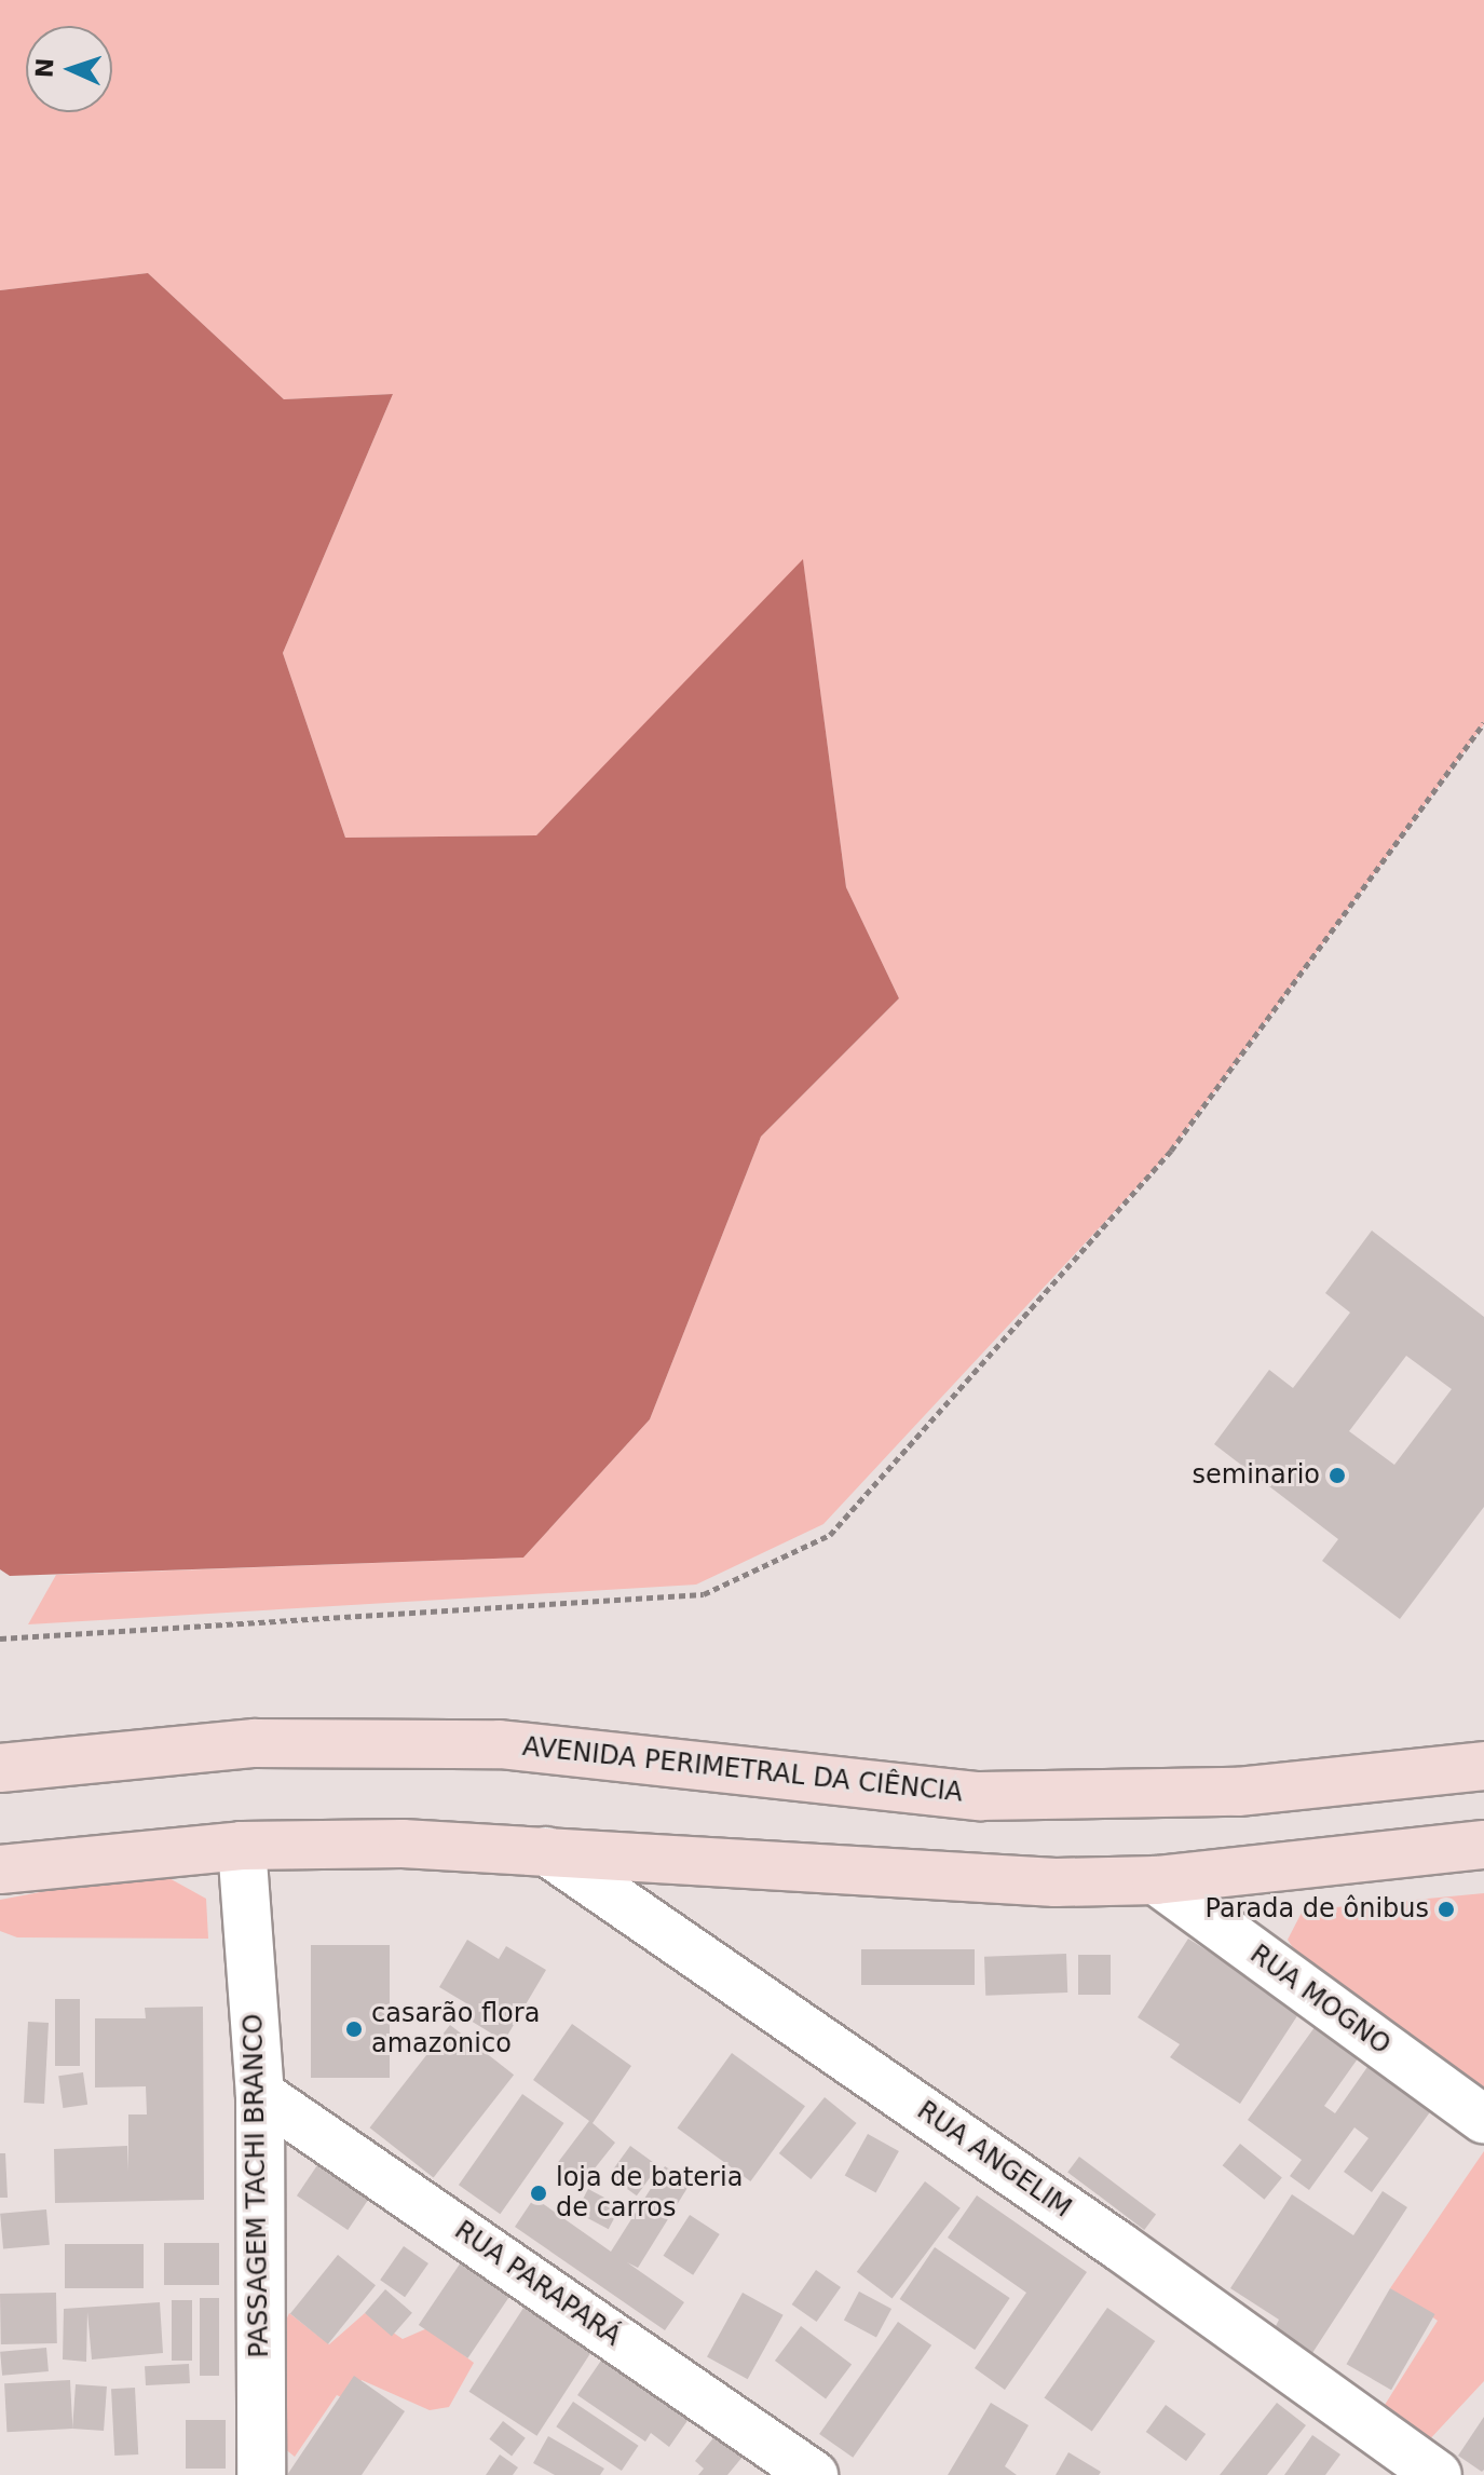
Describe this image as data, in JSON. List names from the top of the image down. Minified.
{"streets":{"main road":["AVENIDA PERIMETRAL DA CIÊNCIA"],"street":["RUA MOGNO","RUA ANGELIM","PASSAGEM TACHI BRANCO","RUA PARAPARÁ"]},"crossings":[["PASSAGEM TACHI BRANCO","RUA PARAPARÁ"]],"places":["seminario","Parada de ônibus","casarão flora amazonico","loja de bateria de carros"],"north":"left"}
